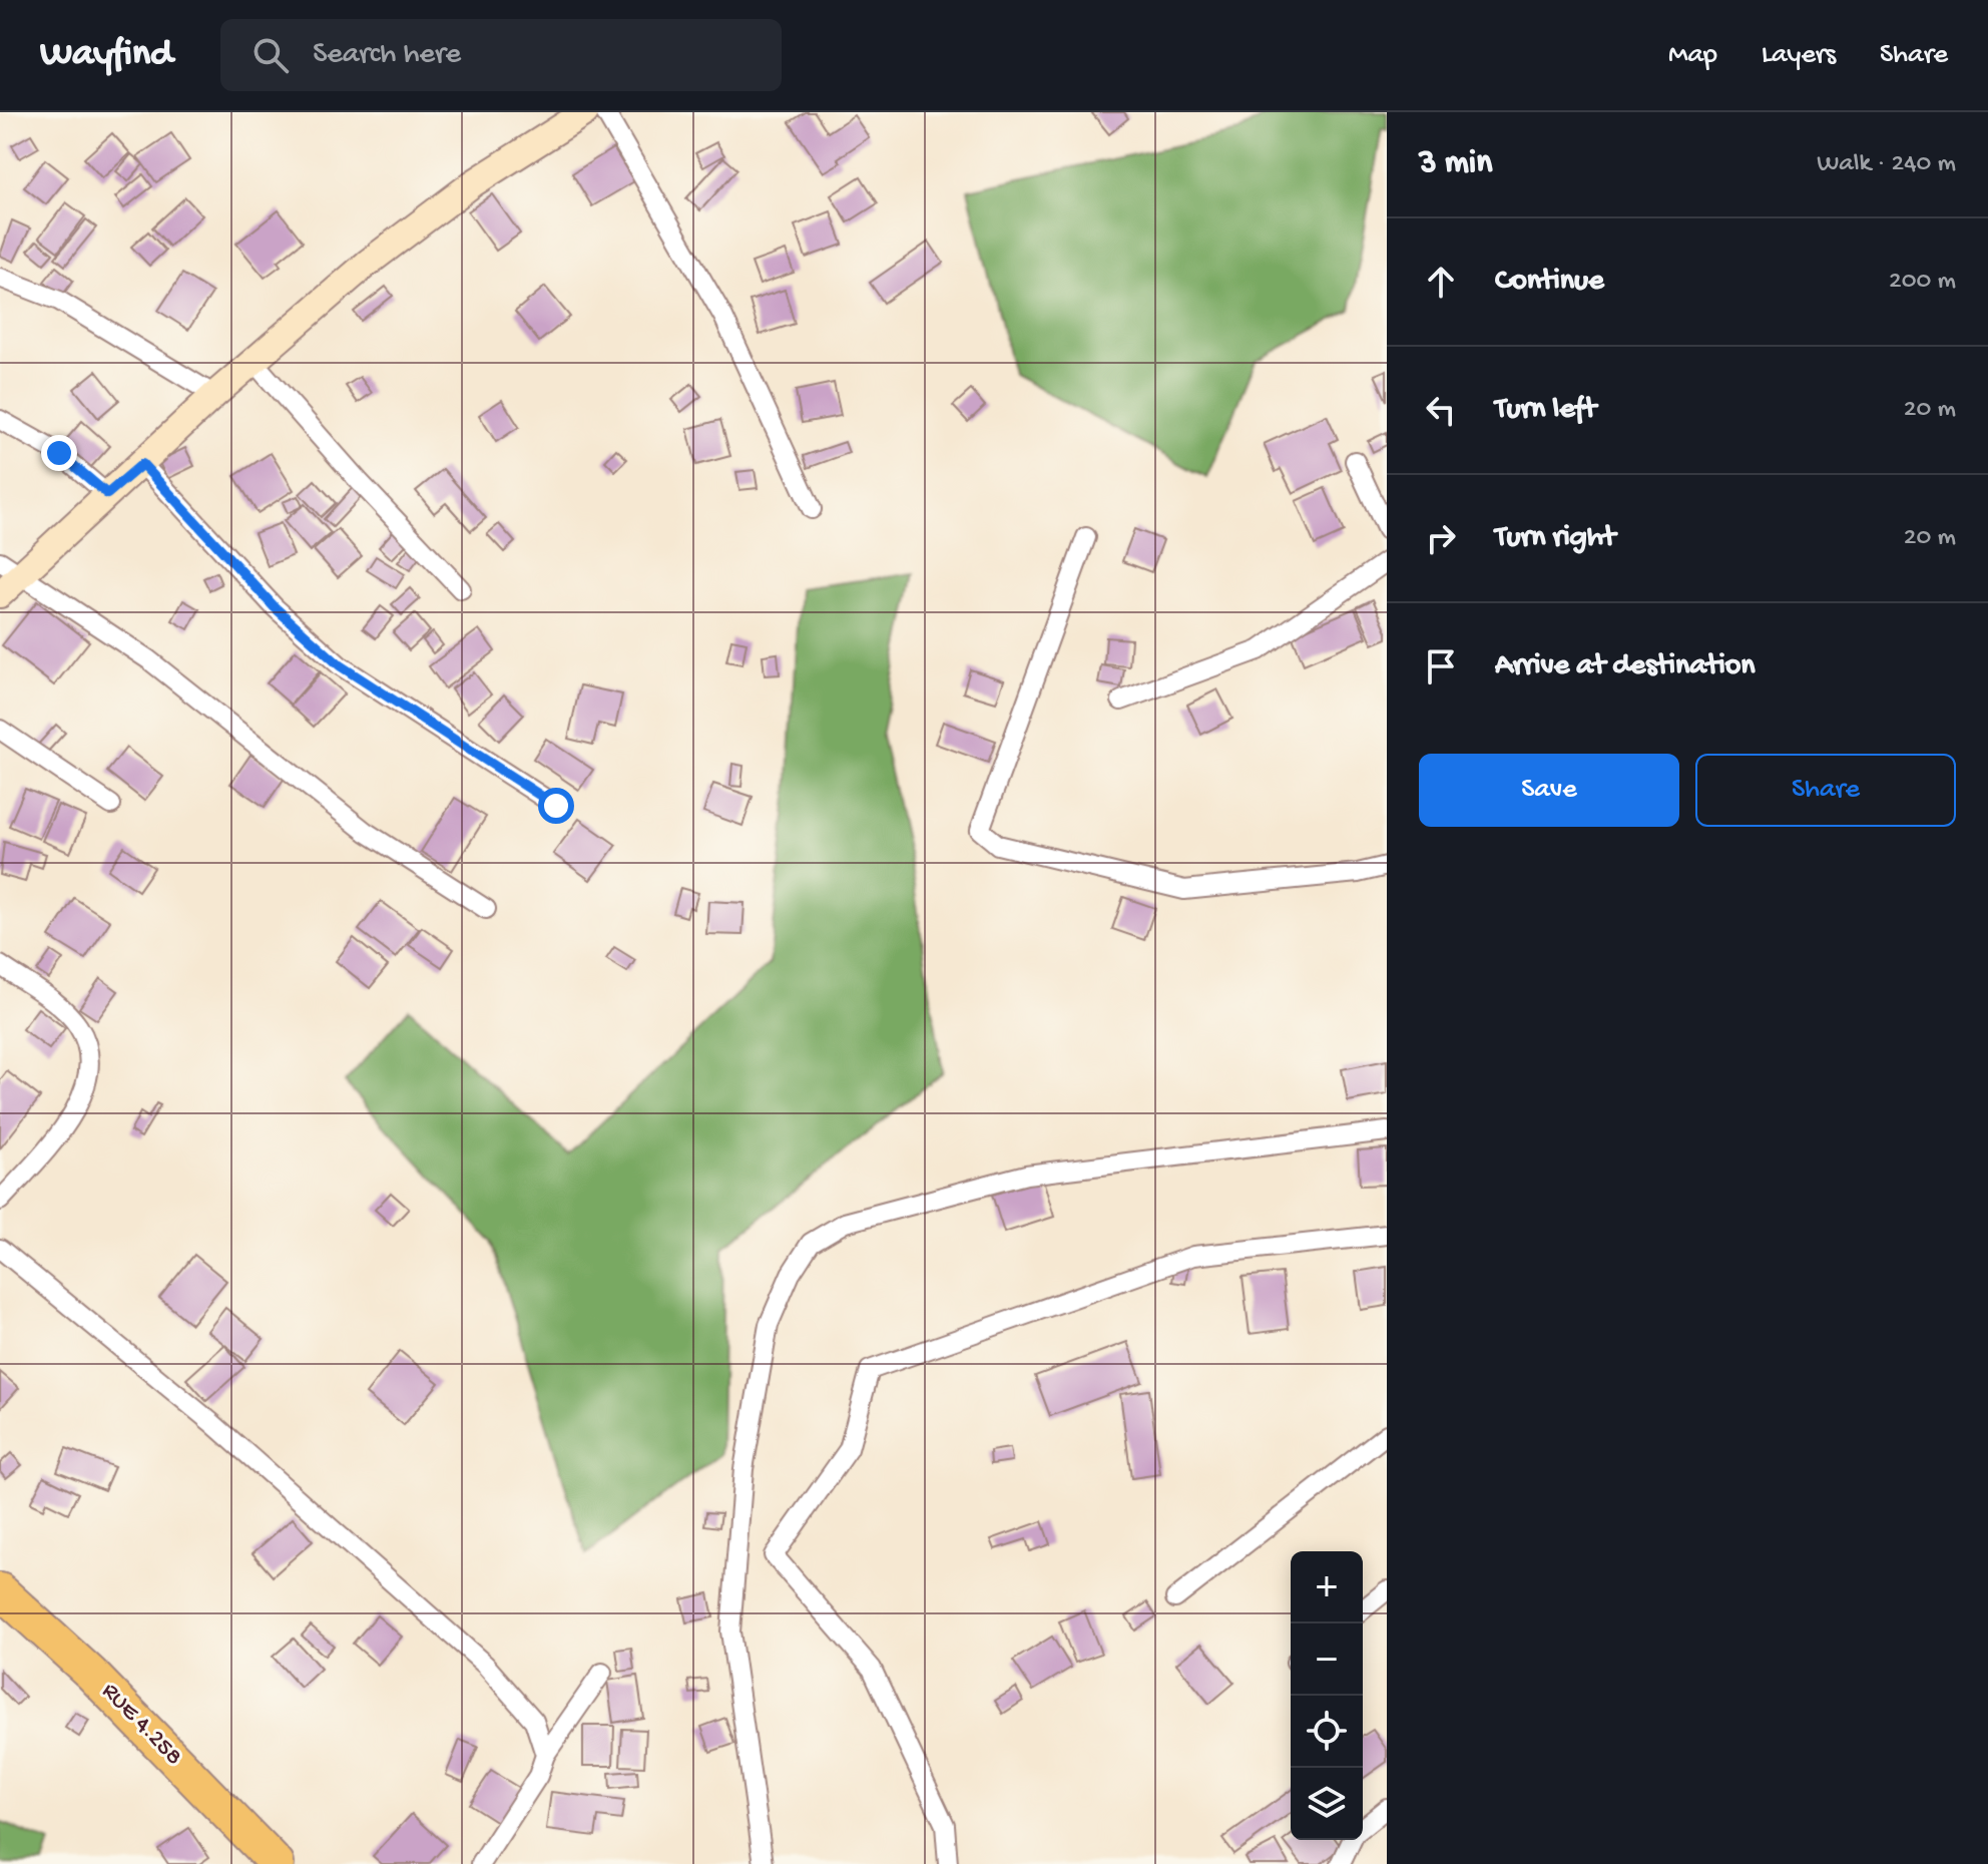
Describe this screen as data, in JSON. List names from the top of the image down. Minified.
{"streets":{"highway":["RUE 4.258"]},"page":{"header":"Wayfind","search":"Search here","nav":["Map","Layers","Share"],"heading":["3 min","Walk · 240 m"],"list":[["Continue","200 m"],["Turn left","20 m"],["Turn right","20 m"],"Arrive at destination"],"buttons":["Save","Share"],"map_buttons":["+","−"]}}
